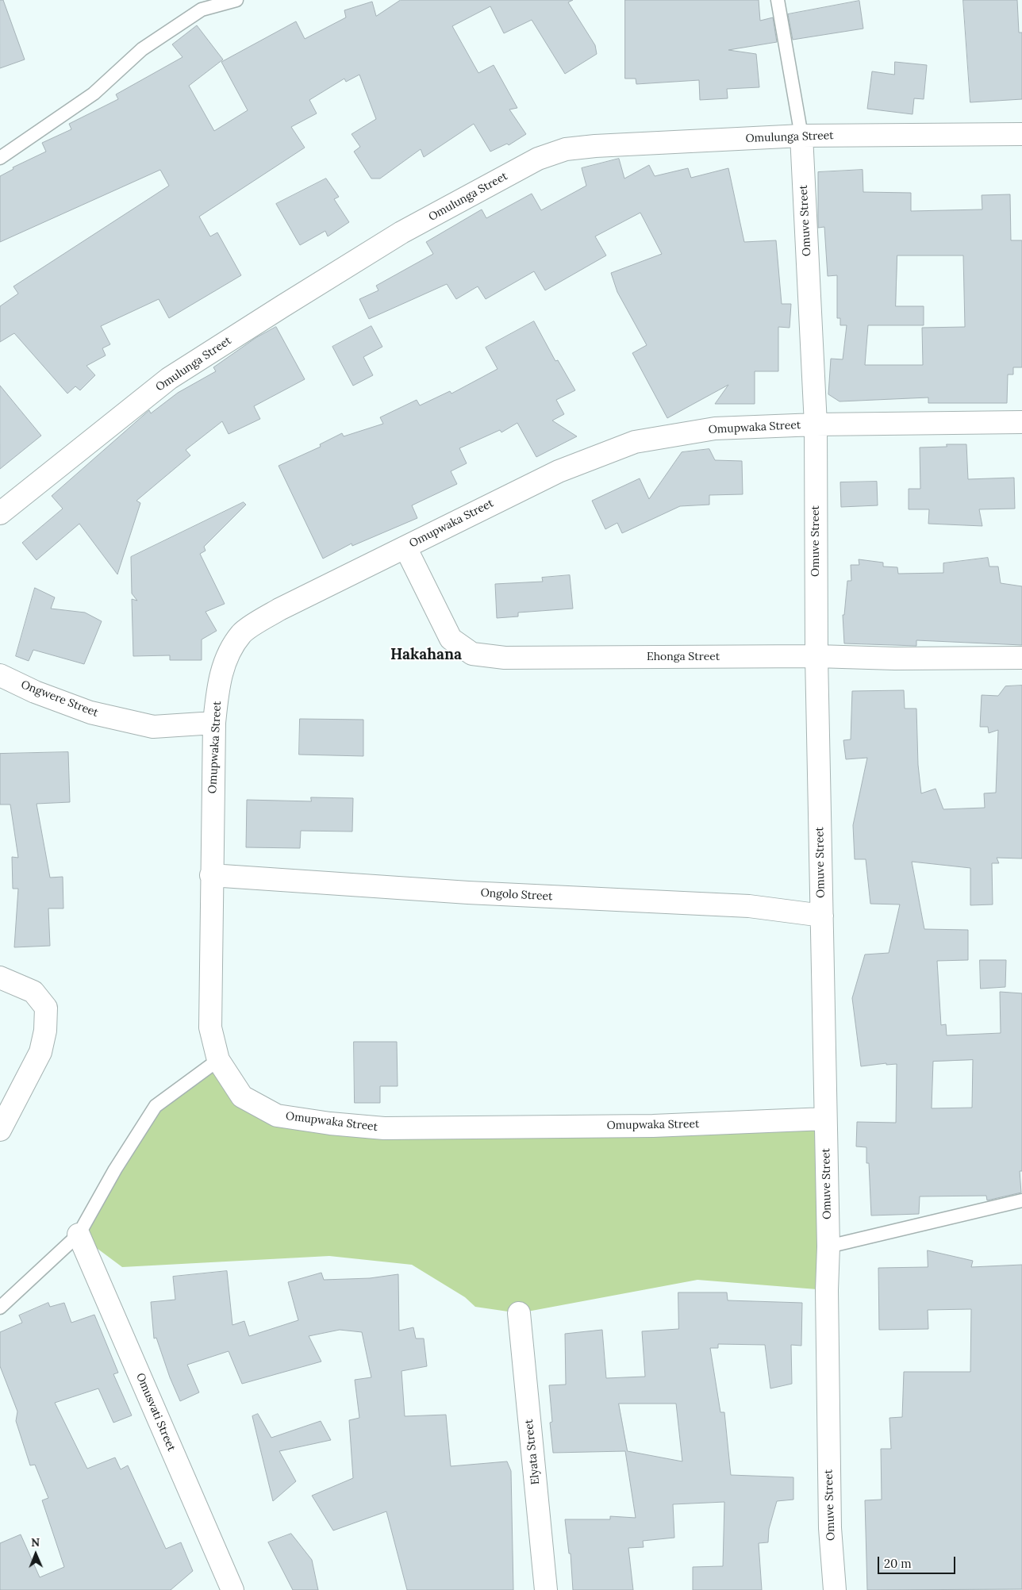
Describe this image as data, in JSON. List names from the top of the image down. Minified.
{"streets":{"street":["Omulunga Street","Omuve Street","Omupwaka Street","Ehonga Street","Ongwere Street","Ongolo Street","Omusvati Street","Elyata Street"]},"crossings":[["Omulunga Street","Omuve Street"],["Omuve Street","Omupwaka Street"],["Omuve Street","Ehonga Street"],["Omuve Street","Ongolo Street"],["Omupwaka Street","Ehonga Street"],["Omupwaka Street","Ongwere Street"],["Omupwaka Street","Ongolo Street"]],"districts":["Hakahana"],"scale_bar":"20 m","north":"top"}
